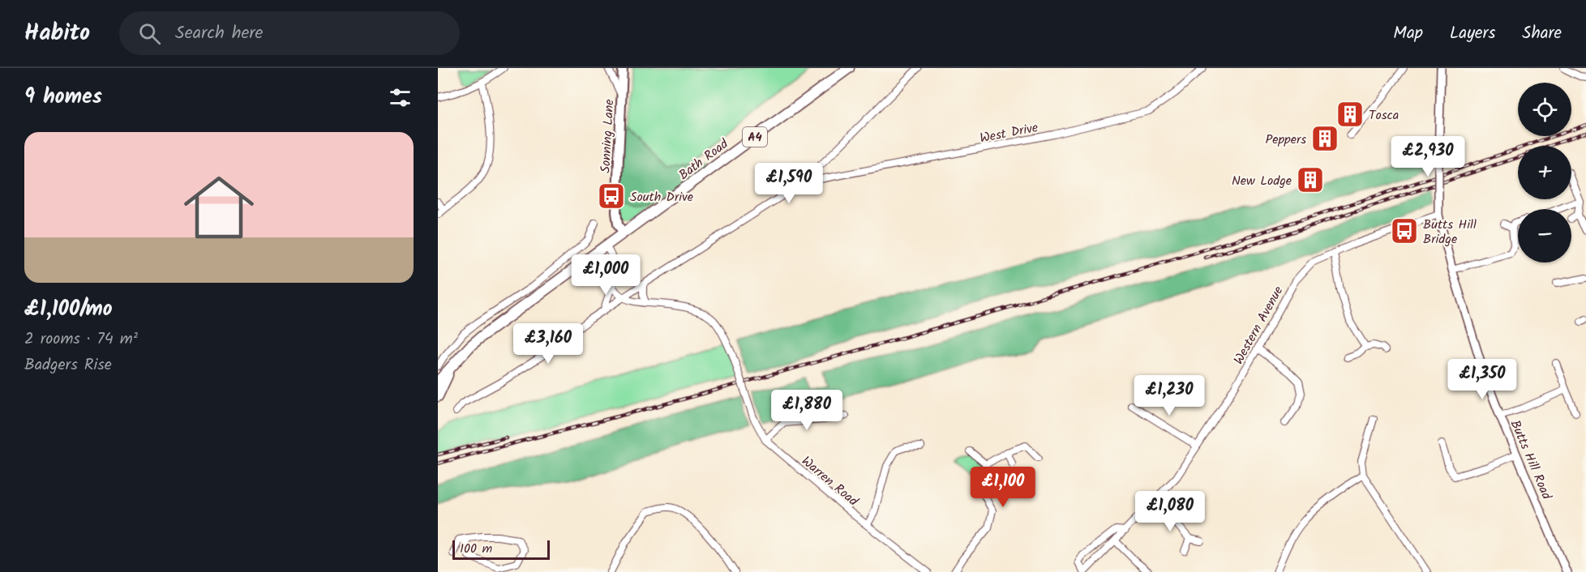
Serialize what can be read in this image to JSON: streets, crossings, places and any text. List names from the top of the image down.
{
  "streets": {
    "main road": ["Sonning Lane", "A4", "Bath Road"],
    "street": [
      "West Drive",
      "Western Avenue",
      "Butts Hill Road",
      "Warren Road"
    ]
  },
  "crossings": [
    ["Sonning Lane", "Bath Road"],
    ["A4", "Bath Road"],
    ["Western Avenue", "Butts Hill Road"]
  ],
  "places": {
    "building": ["Tosca", "Peppers", "New Lodge"],
    "bus stop": ["South Drive", "Butts Hill Bridge"]
  },
  "scale_bar": "100 m",
  "page": {
    "header": "Habito",
    "search": "Search here",
    "nav": ["Map", "Layers", "Share"],
    "heading": "9 homes",
    "map_buttons": ["+", "−"],
    "list": [
      {
        "name": "£1,100/mo",
        "note": "2 rooms · 74 m² · Badgers Rise"
      }
    ],
    "price": [
      "£2,930",
      "£1,590",
      "£1,000",
      "£3,160",
      "£1,350",
      "£1,230",
      "£1,880",
      "£1,100",
      "£1,080"
    ],
    "scale": "100 m"
  }
}
